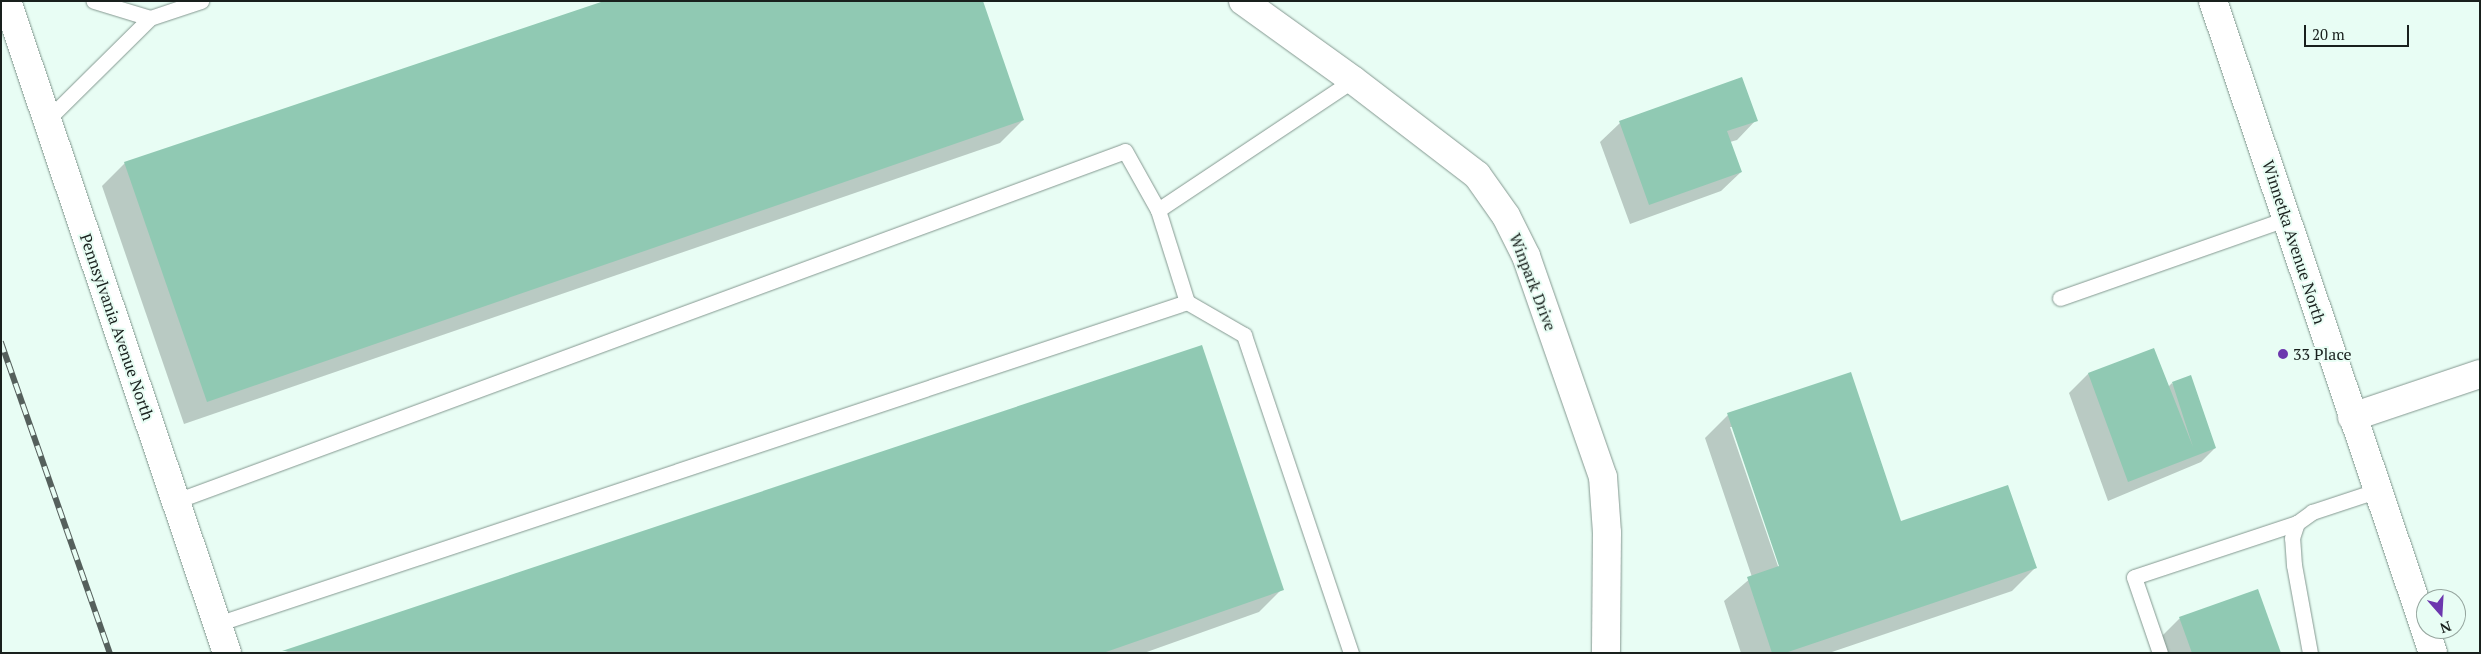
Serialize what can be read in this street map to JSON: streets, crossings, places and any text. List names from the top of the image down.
{
  "streets": {
    "street": ["Winnetka Avenue North", "Winpark Drive", "Pennsylvania Avenue North"]
  },
  "places": ["33 Place"],
  "scale_bar": "20 m",
  "north": "bottom"
}
